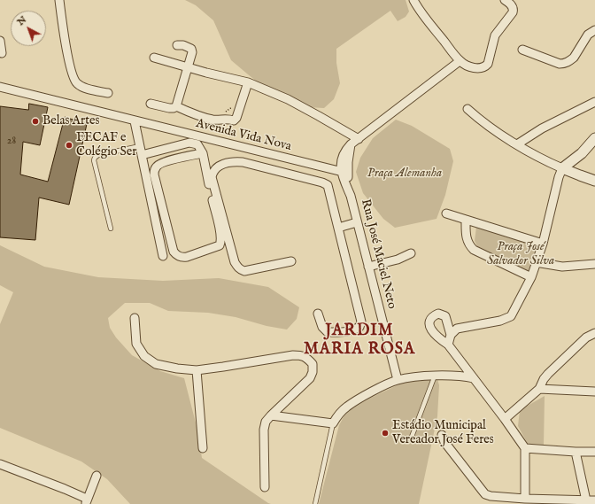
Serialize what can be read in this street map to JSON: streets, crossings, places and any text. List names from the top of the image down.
{
  "streets": {
    "street": ["Avenida Vida Nova", "Rua José Maciel Neto"]
  },
  "crossings": [
    ["Avenida Vida Nova", "Rua José Maciel Neto"]
  ],
  "districts": ["JARDIM MARIA ROSA"],
  "parks": ["Praça Alemanha", "Praça José Salvador Silva"],
  "places": ["Belas Artes", "FECAF e Colégio Ser", "Estádio Municipal Vereador José Feres"],
  "house_numbers": ["28"],
  "north": "top left"
}
